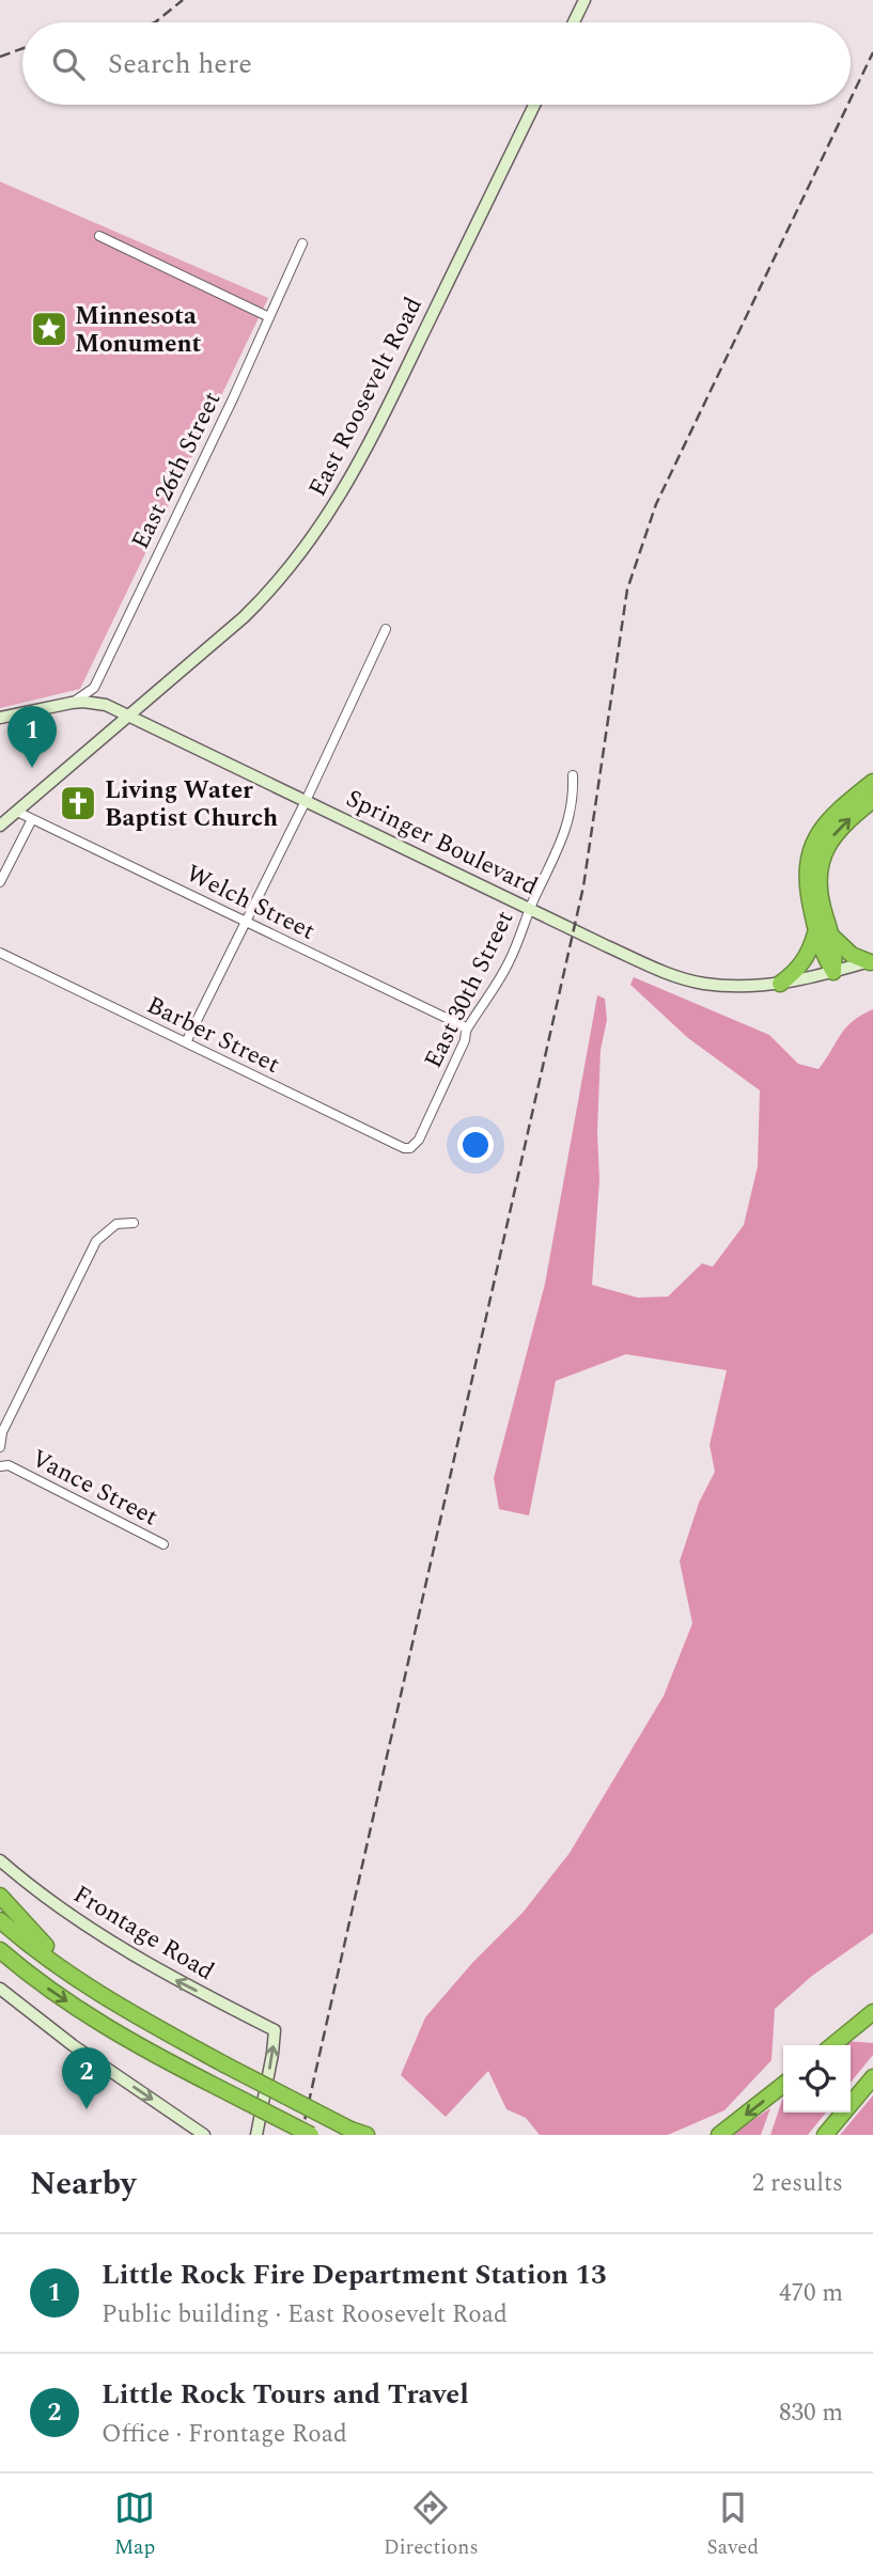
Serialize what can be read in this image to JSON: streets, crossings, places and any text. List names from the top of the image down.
{
  "streets": {
    "main road": ["East Roosevelt Road", "Springer Boulevard", "Frontage Road"],
    "street": [
      "East 26th Street",
      "Welch Street",
      "East 30th Street",
      "Barber Street",
      "Vance Street"
    ]
  },
  "crossings": [
    ["East Roosevelt Road", "Springer Boulevard"],
    ["East Roosevelt Road", "Welch Street"],
    ["East 26th Street", "Springer Boulevard"],
    ["Springer Boulevard", "East 30th Street"],
    ["Welch Street", "East 30th Street"],
    ["East 30th Street", "Barber Street"]
  ],
  "one_way": ["Frontage Road"],
  "places": {
    "place": ["Minnesota Monument"],
    "church": ["Living Water Baptist Church"]
  },
  "page": {
    "search": "Search here",
    "pins": ["1", "2"],
    "heading": ["Nearby", "2 results"],
    "list": [
      {
        "mark": "1",
        "name": "Little Rock Fire Department Station 13",
        "note": "Public building · East Roosevelt Road",
        "value": "470 m"
      },
      {
        "mark": "2",
        "name": "Little Rock Tours and Travel",
        "note": "Office · Frontage Road",
        "value": "830 m"
      }
    ],
    "nav": ["Map", "Directions", "Saved"]
  }
}
